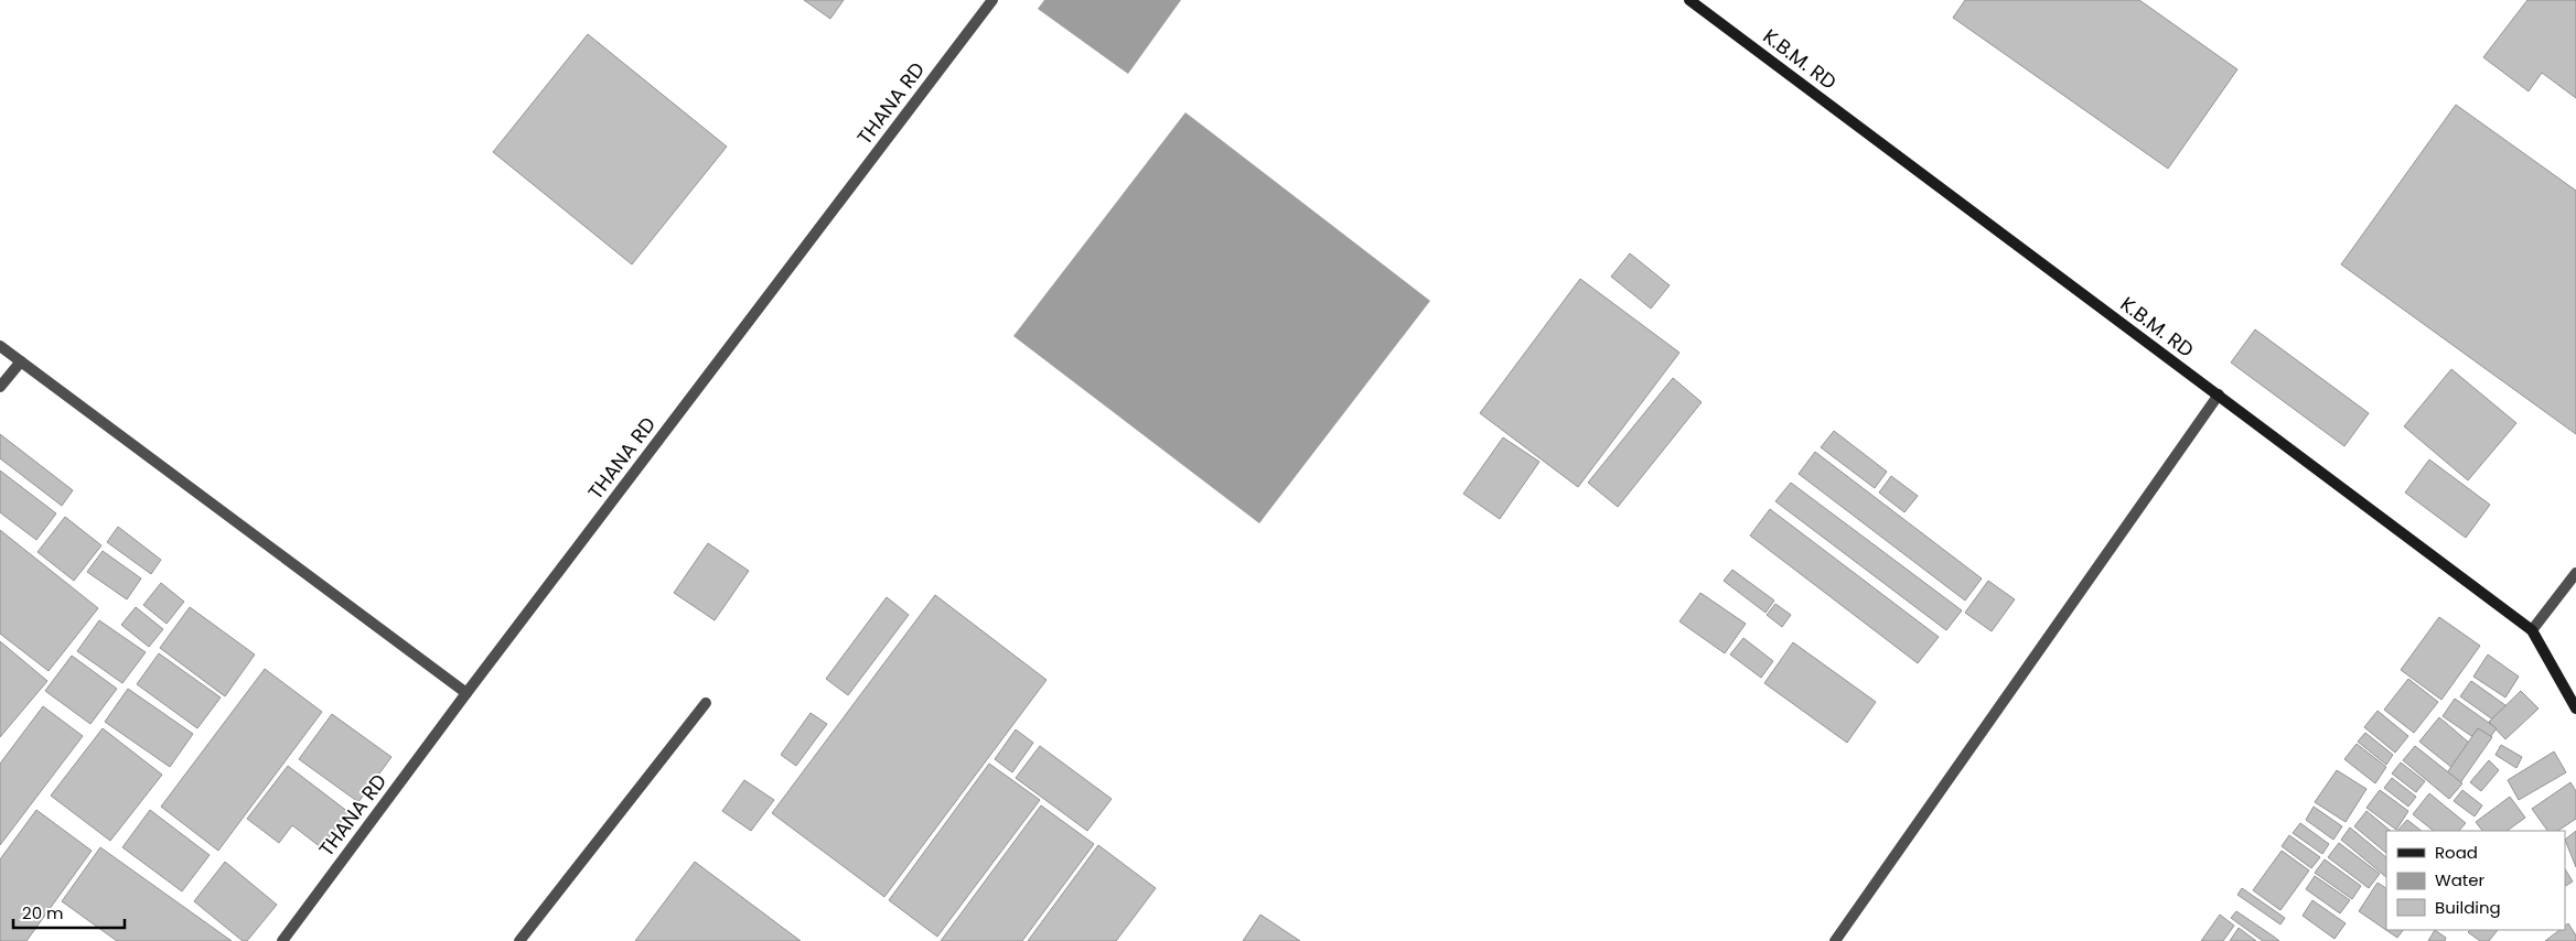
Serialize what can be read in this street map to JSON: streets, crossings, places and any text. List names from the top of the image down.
{
  "streets": {
    "street": ["K.B.M. RD", "THANA RD"]
  },
  "legend": ["Road", "Water", "Building"],
  "scale_bar": "20 m"
}
